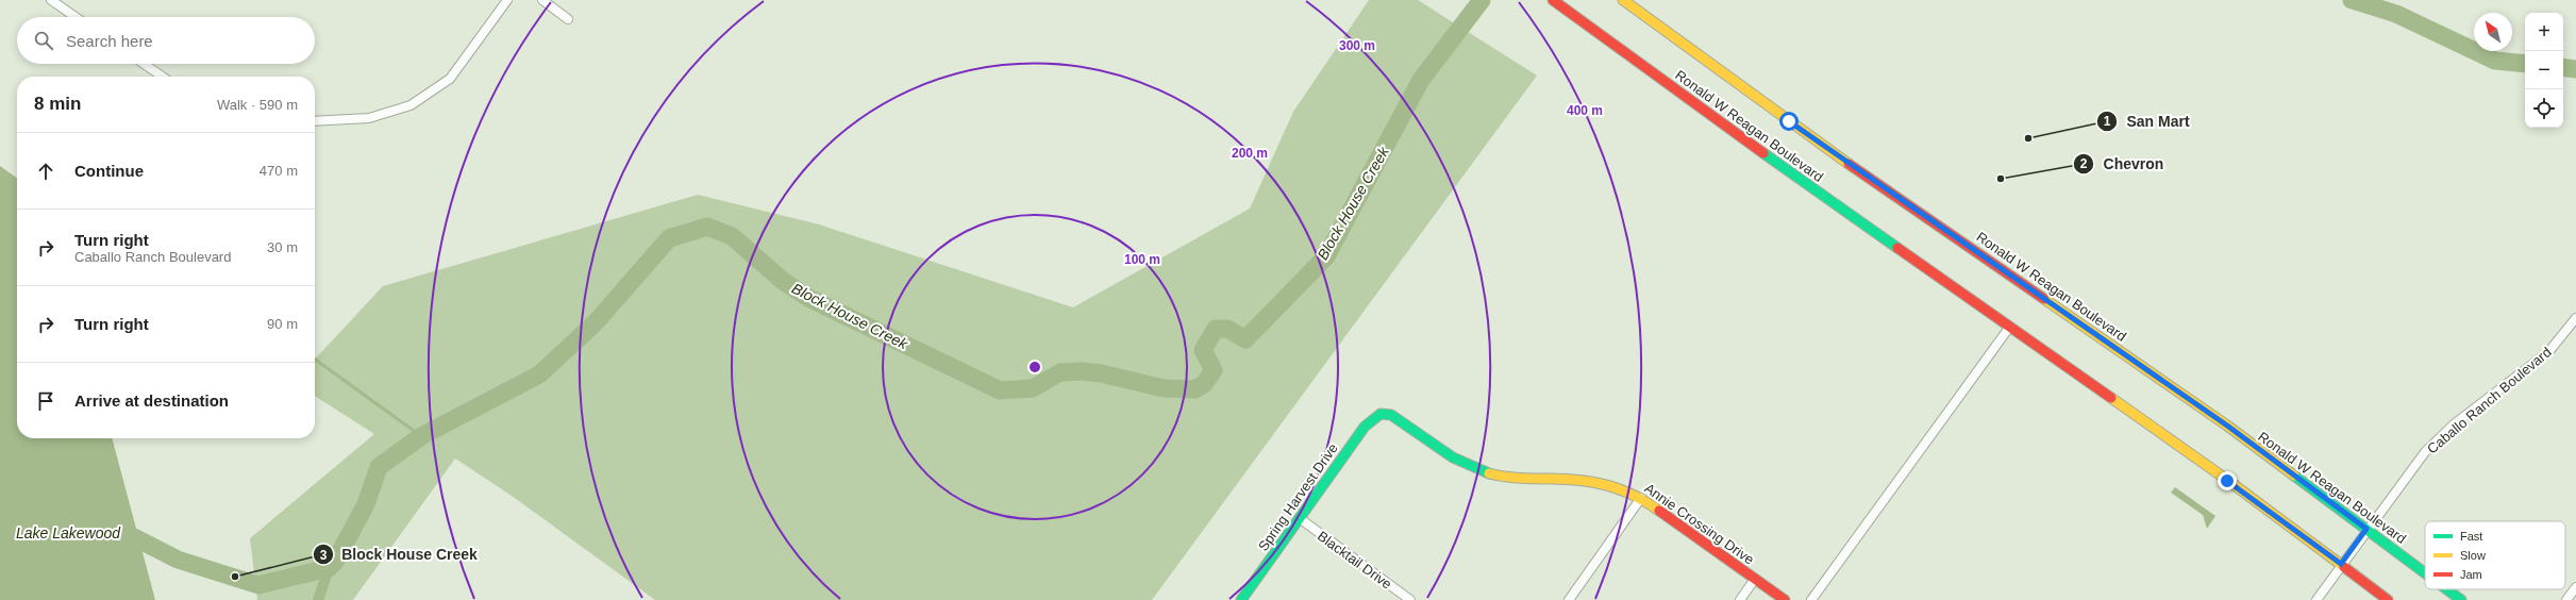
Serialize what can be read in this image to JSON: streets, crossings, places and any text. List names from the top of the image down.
{
  "streets": {
    "main road": ["Ronald W Reagan Boulevard", "Spring Harvest Drive", "Annie Crossing Drive"],
    "street": ["Caballo Ranch Boulevard", "Blacktail Drive"]
  },
  "crossings": [
    ["Ronald W Reagan Boulevard", "Caballo Ranch Boulevard"],
    ["Spring Harvest Drive", "Annie Crossing Drive"],
    ["Spring Harvest Drive", "Blacktail Drive"]
  ],
  "water": ["Block House Creek", "Lake Lakewood"],
  "places": ["San Mart", "Chevron", "Block House Creek"],
  "legend": ["Fast", "Slow", "Jam"],
  "north": "top left",
  "page": {
    "map_buttons": ["+", "−"],
    "search": "Search here",
    "heading": ["8 min", "Walk · 590 m"],
    "list": [
      ["Continue", "470 m"],
      ["Turn right", "Caballo Ranch Boulevard", "30 m"],
      ["Turn right", "90 m"],
      "Arrive at destination"
    ]
  },
  "rings": [
    "300 m",
    "400 m",
    "200 m",
    "100 m"
  ]
}
